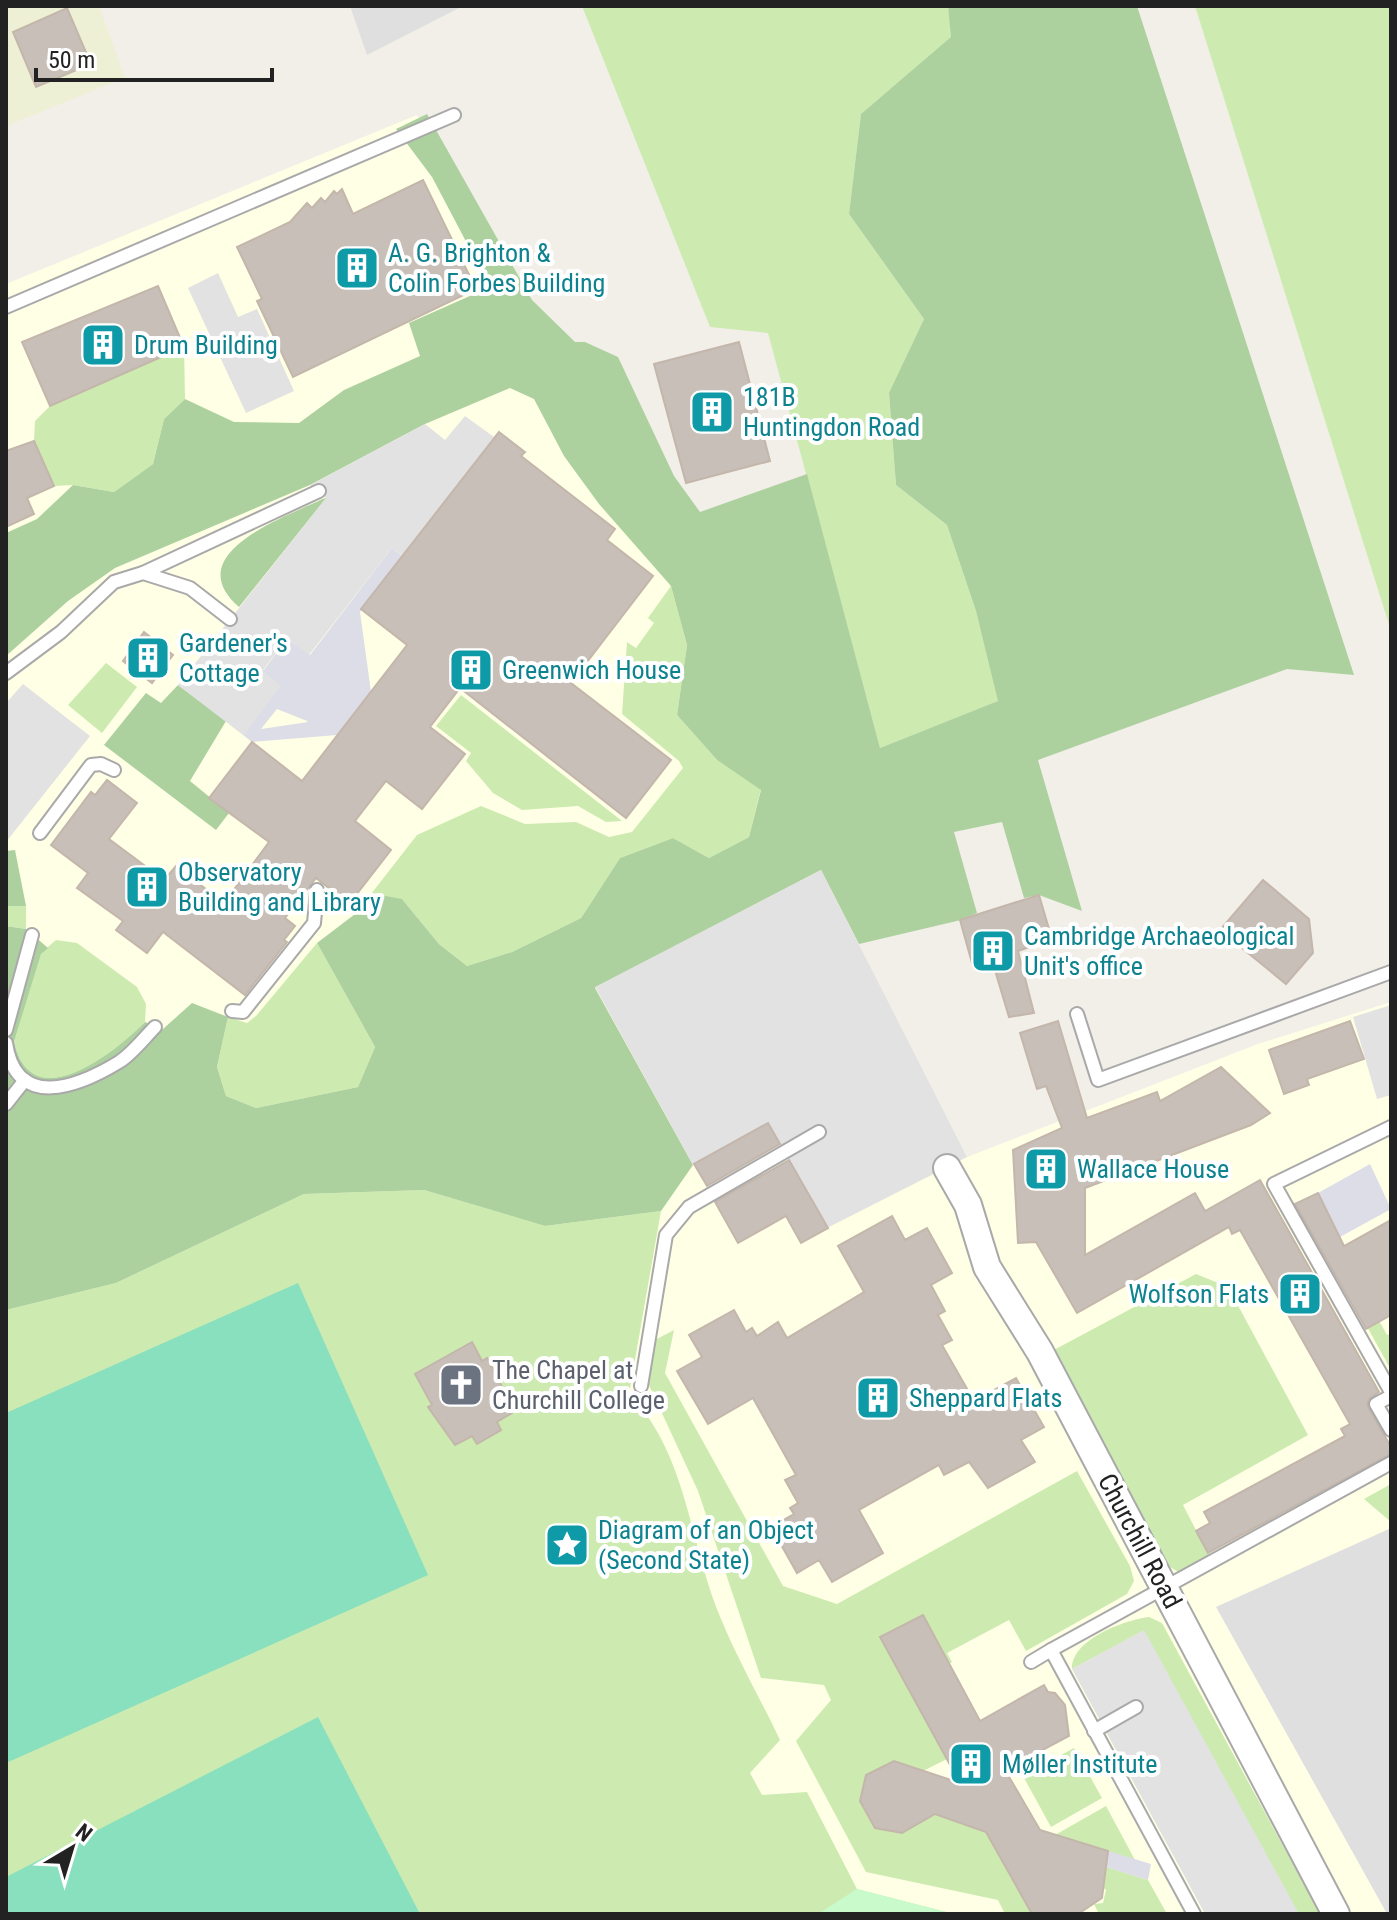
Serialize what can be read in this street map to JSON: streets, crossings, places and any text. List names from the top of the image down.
{
  "streets": {
    "street": ["Churchill Road"]
  },
  "places": {
    "building": [
      "A. G. Brighton & Colin Forbes Building",
      "Drum Building",
      "181B Huntingdon Road",
      "Gardener's Cottage",
      "Greenwich House",
      "Observatory Building and Library",
      "Cambridge Archaeological Unit's office",
      "Wallace House",
      "Wolfson Flats",
      "Sheppard Flats",
      "Møller Institute"
    ],
    "church": ["The Chapel at Churchill College"],
    "place": ["Diagram of an Object (Second State)"]
  },
  "scale_bar": "50 m",
  "north": "top right"
}
